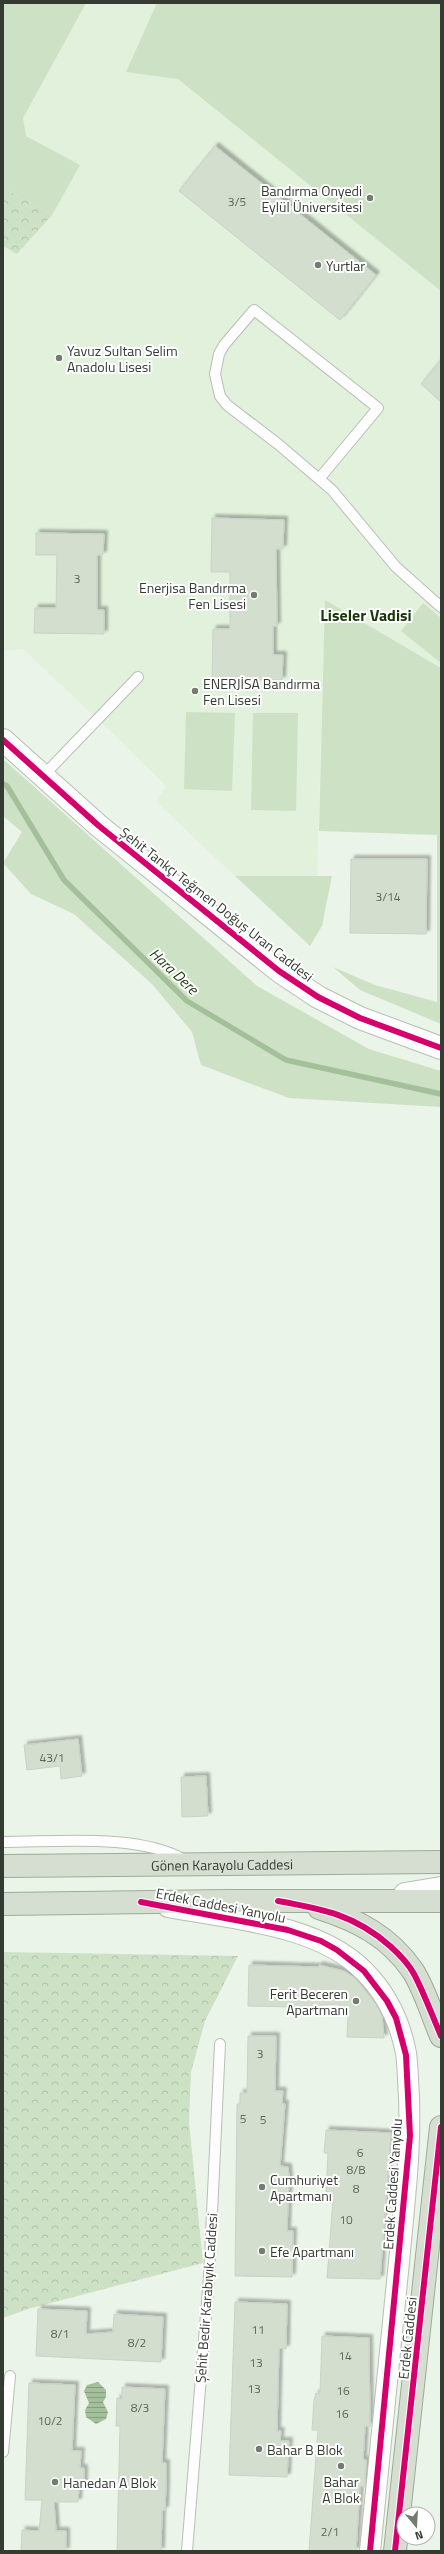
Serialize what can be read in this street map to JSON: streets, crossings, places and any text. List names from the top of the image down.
{
  "streets": {
    "highway": ["Gönen Karayolu Caddesi", "Erdek Caddesi"],
    "street": ["Şehit Tankçı Teğmen Doğuş Uran Caddesi", "Erdek Caddesi Yanyolu"],
    "lane": ["Şehit Bedir Karabıyık Caddesi"]
  },
  "districts": ["Liseler Vadisi"],
  "water": ["Hara Dere"],
  "places": [
    "Bandırma Onyedi Eylül Üniversitesi",
    "Yurtlar",
    "Yavuz Sultan Selim Anadolu Lisesi",
    "Enerjisa Bandırma Fen Lisesi",
    "ENERJİSA Bandırma Fen Lisesi",
    "Ferit Beceren Apartmanı",
    "Cumhuriyet Apartmanı",
    "Efe Apartmanı",
    "Bahar B Blok",
    "Bahar A Blok",
    "Hanedan A Blok"
  ],
  "house_numbers": [
    "3/5",
    "3",
    "3/14",
    "43/1",
    "3",
    "5",
    "5",
    "6",
    "8/B",
    "8",
    "10",
    "11",
    "8/1",
    "8/2",
    "14",
    "13",
    "13",
    "16",
    "8/3",
    "16",
    "10/2",
    "2/1"
  ],
  "north": "bottom"
}
